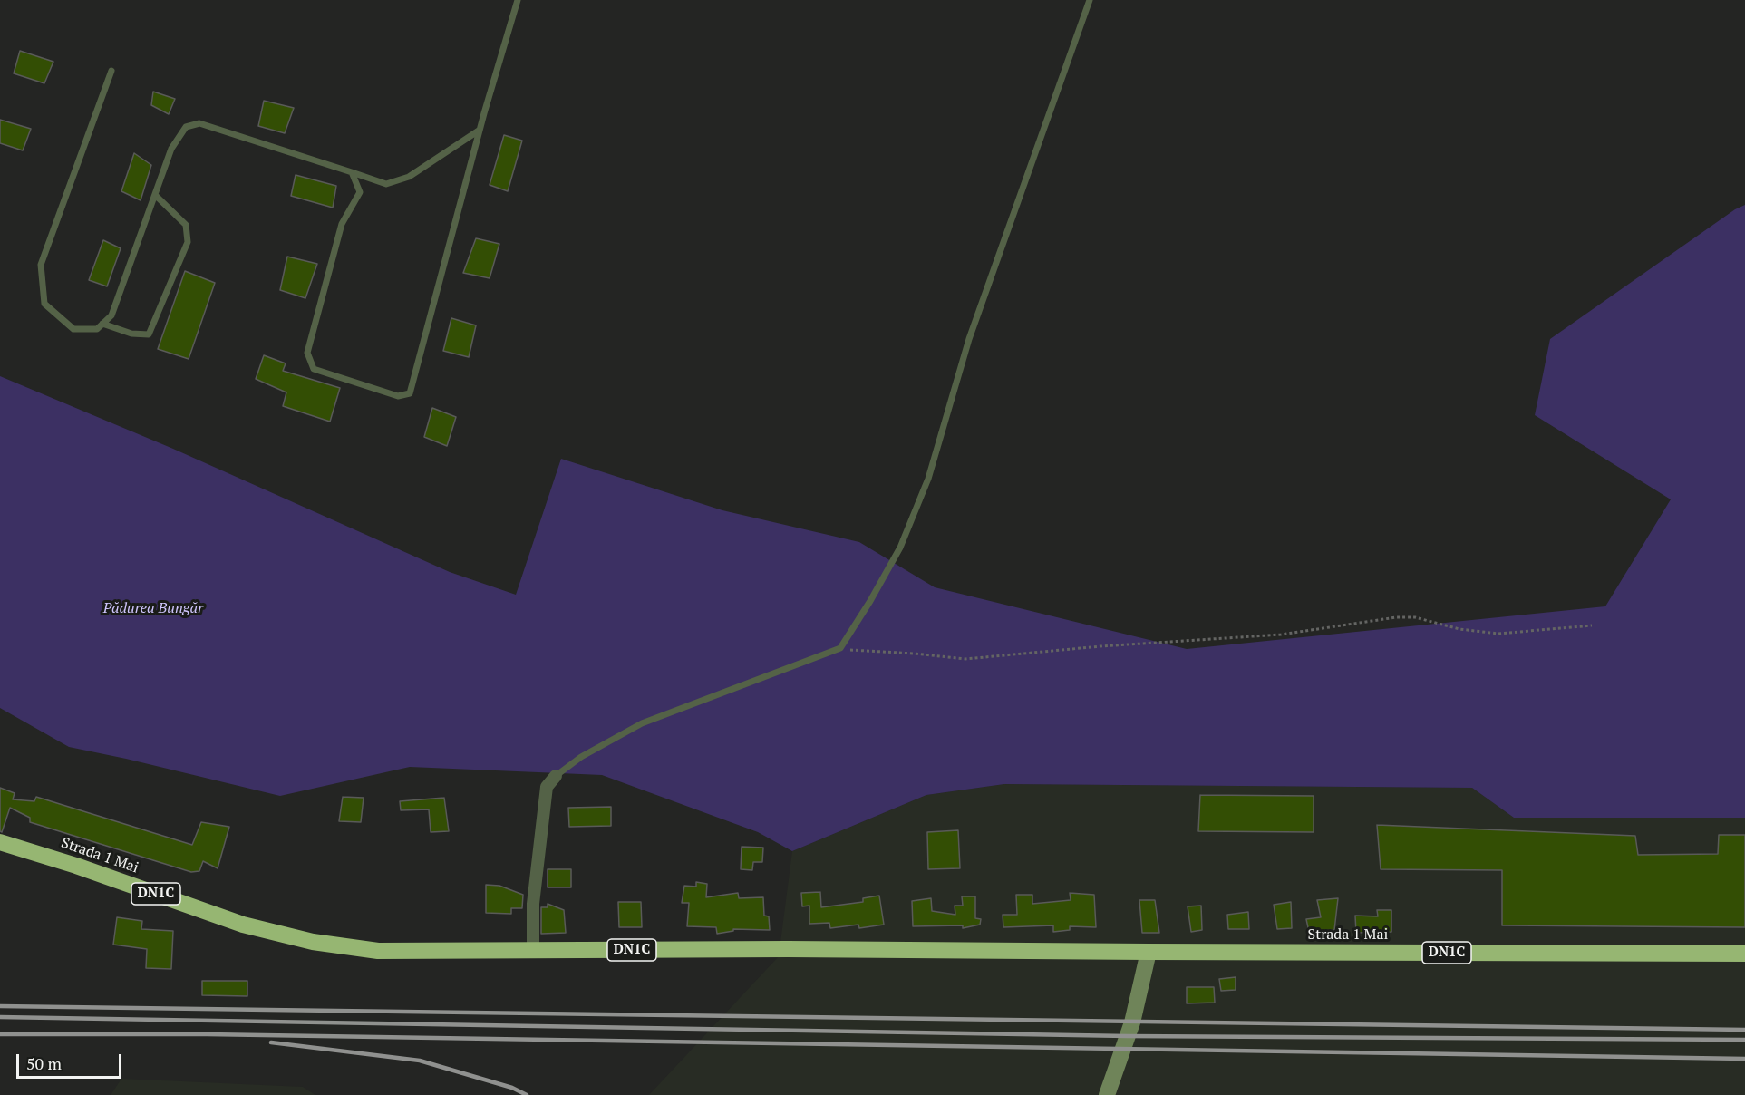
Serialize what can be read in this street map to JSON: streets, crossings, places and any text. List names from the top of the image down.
{
  "streets": {
    "highway": ["Strada 1 Mai", "DN1C"]
  },
  "parks": ["Pădurea Bungăr"],
  "scale_bar": "50 m"
}
